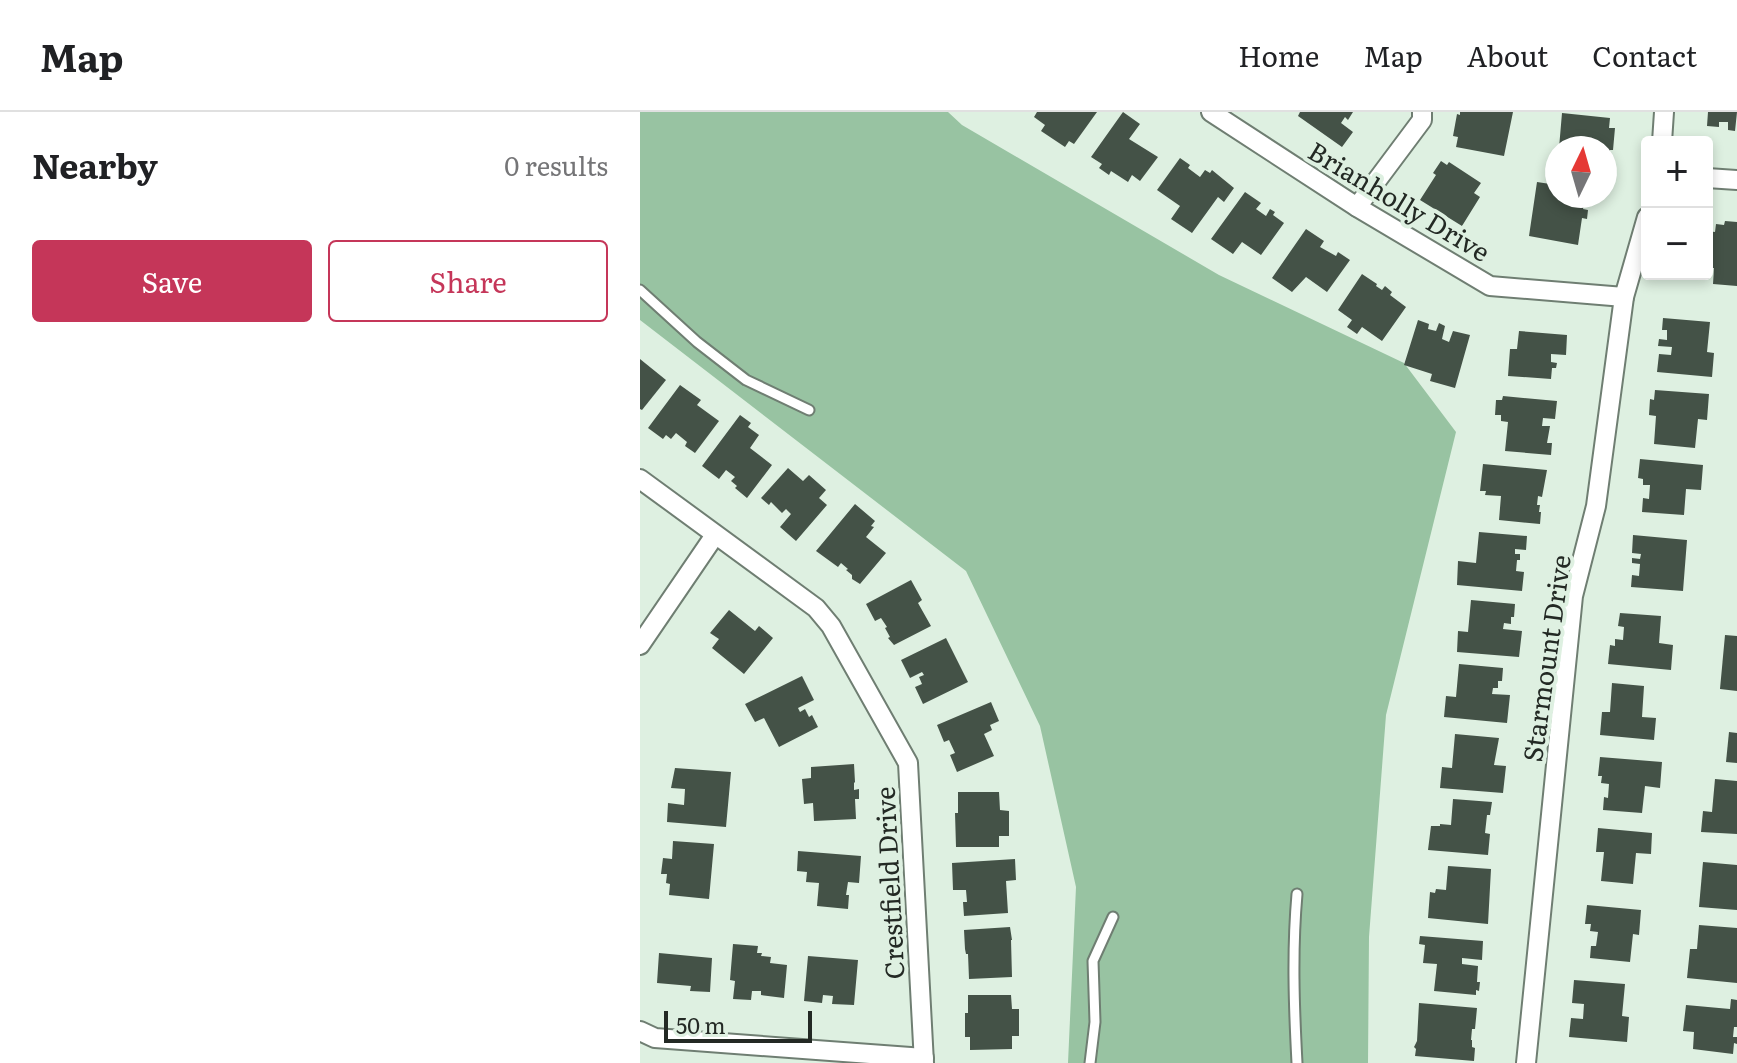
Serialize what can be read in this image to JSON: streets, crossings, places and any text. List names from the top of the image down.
{
  "streets": {
    "street": ["Brianholly Drive", "Starmount Drive", "Crestfield Drive"]
  },
  "crossings": [
    ["Brianholly Drive", "Starmount Drive"]
  ],
  "scale_bar": "50 m",
  "north": "top",
  "page": {
    "header": "Map",
    "nav": [
      "Home",
      "Map",
      "About",
      "Contact"
    ],
    "heading": ["Nearby", "0 results"],
    "map_buttons": ["+", "−"],
    "buttons": ["Save", "Share"],
    "scale": "50 m"
  }
}
